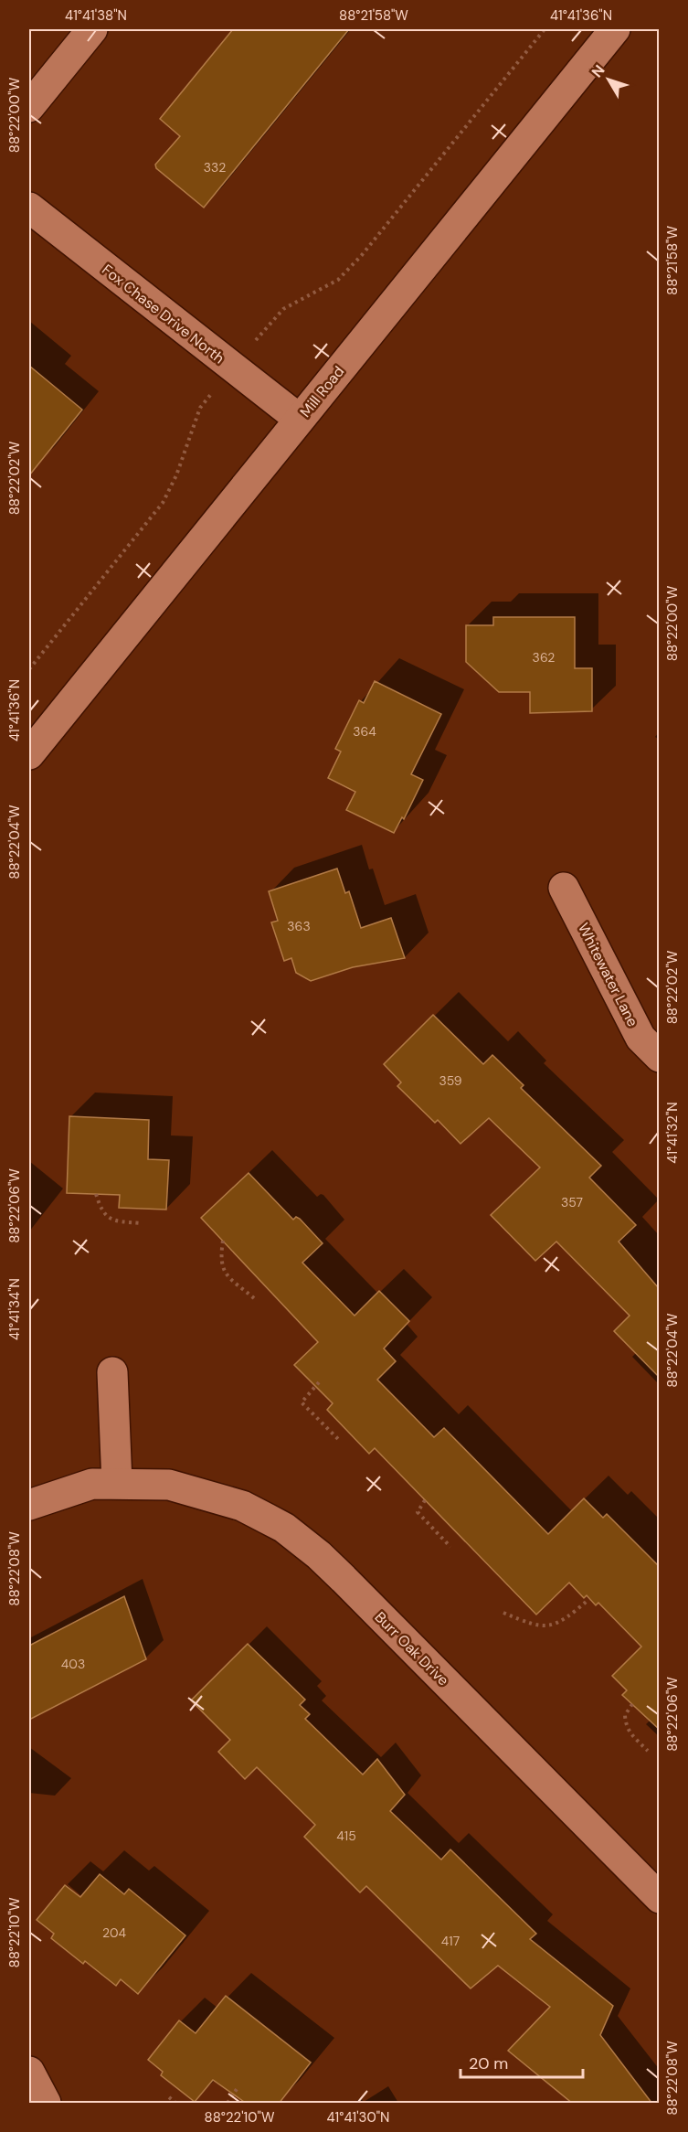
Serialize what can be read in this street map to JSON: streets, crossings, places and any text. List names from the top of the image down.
{
  "streets": {
    "street": [
      "Fox Chase Drive North",
      "Mill Road",
      "Whitewater Lane",
      "Burr Oak Drive"
    ]
  },
  "crossings": [
    ["Fox Chase Drive North", "Mill Road"]
  ],
  "house_numbers": [
    "332",
    "362",
    "364",
    "363",
    "359",
    "357",
    "403",
    "415",
    "204",
    "417"
  ],
  "scale_bar": "20 m",
  "north": "top left",
  "coordinates": [
    "41°41'38\"N",
    "88°21'58\"W",
    "41°41'36\"N",
    "88°22'00\"W",
    "88°22'02\"W",
    "88°22'04\"W",
    "41°41'32\"N",
    "88°22'06\"W",
    "41°41'34\"N",
    "88°22'08\"W",
    "88°22'10\"W",
    "41°41'30\"N"
  ]
}
